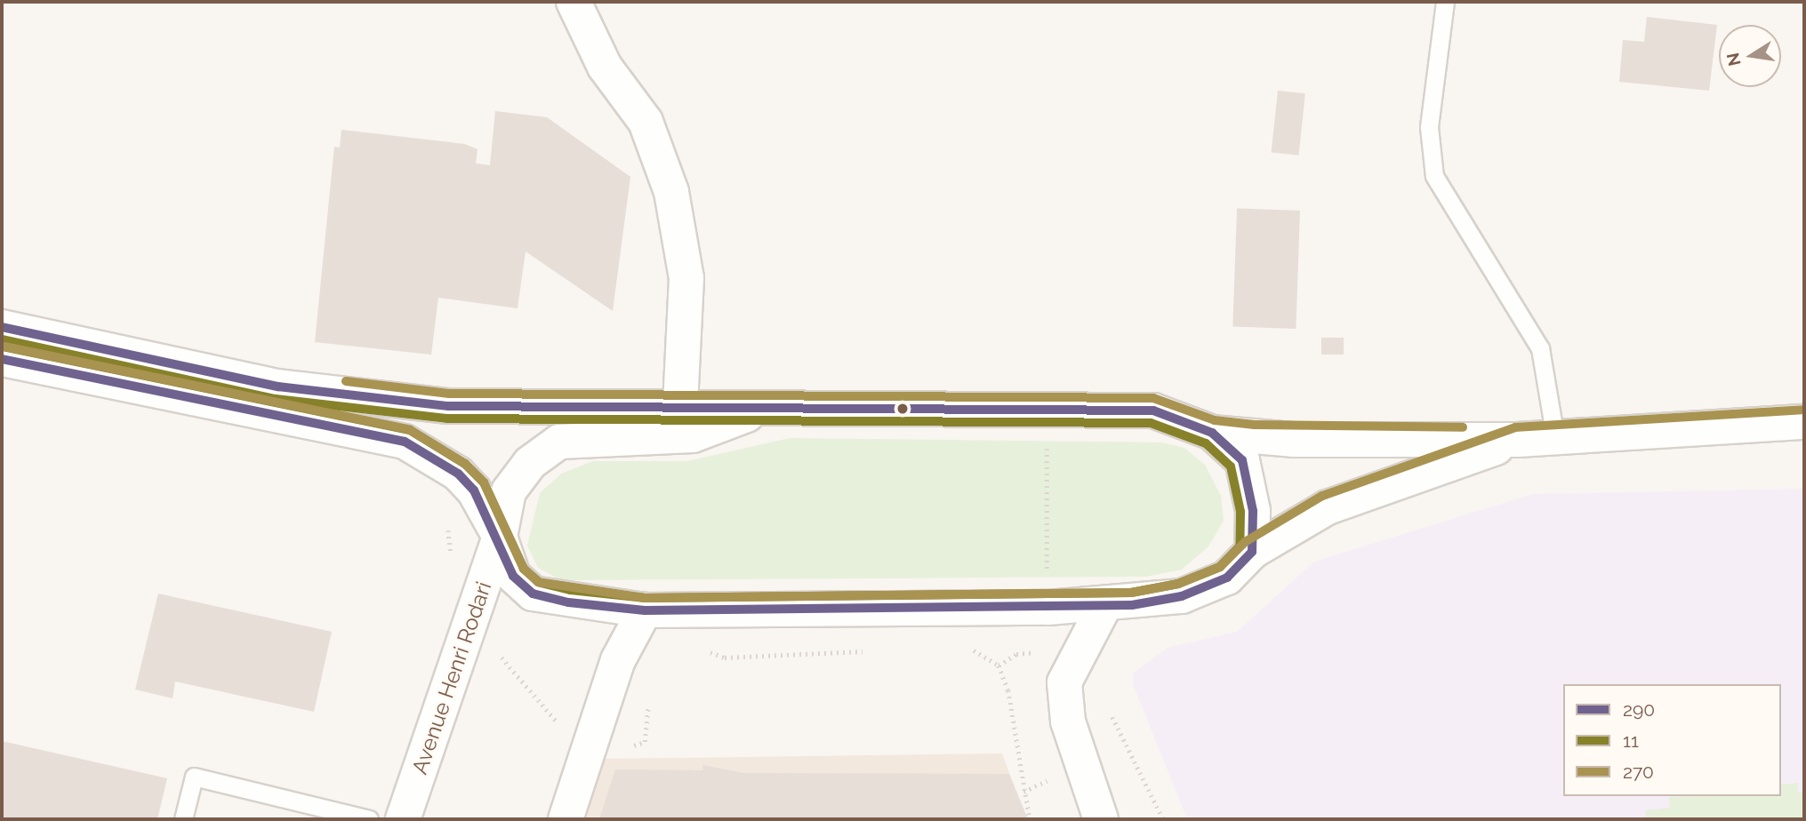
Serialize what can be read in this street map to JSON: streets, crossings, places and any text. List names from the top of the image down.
{
  "streets": {
    "main road": ["Avenue Henri Rodari"]
  },
  "lines": ["transit line 290", "transit line 11", "transit line 270"],
  "legend": ["290", "11", "270"],
  "north": "left"
}
